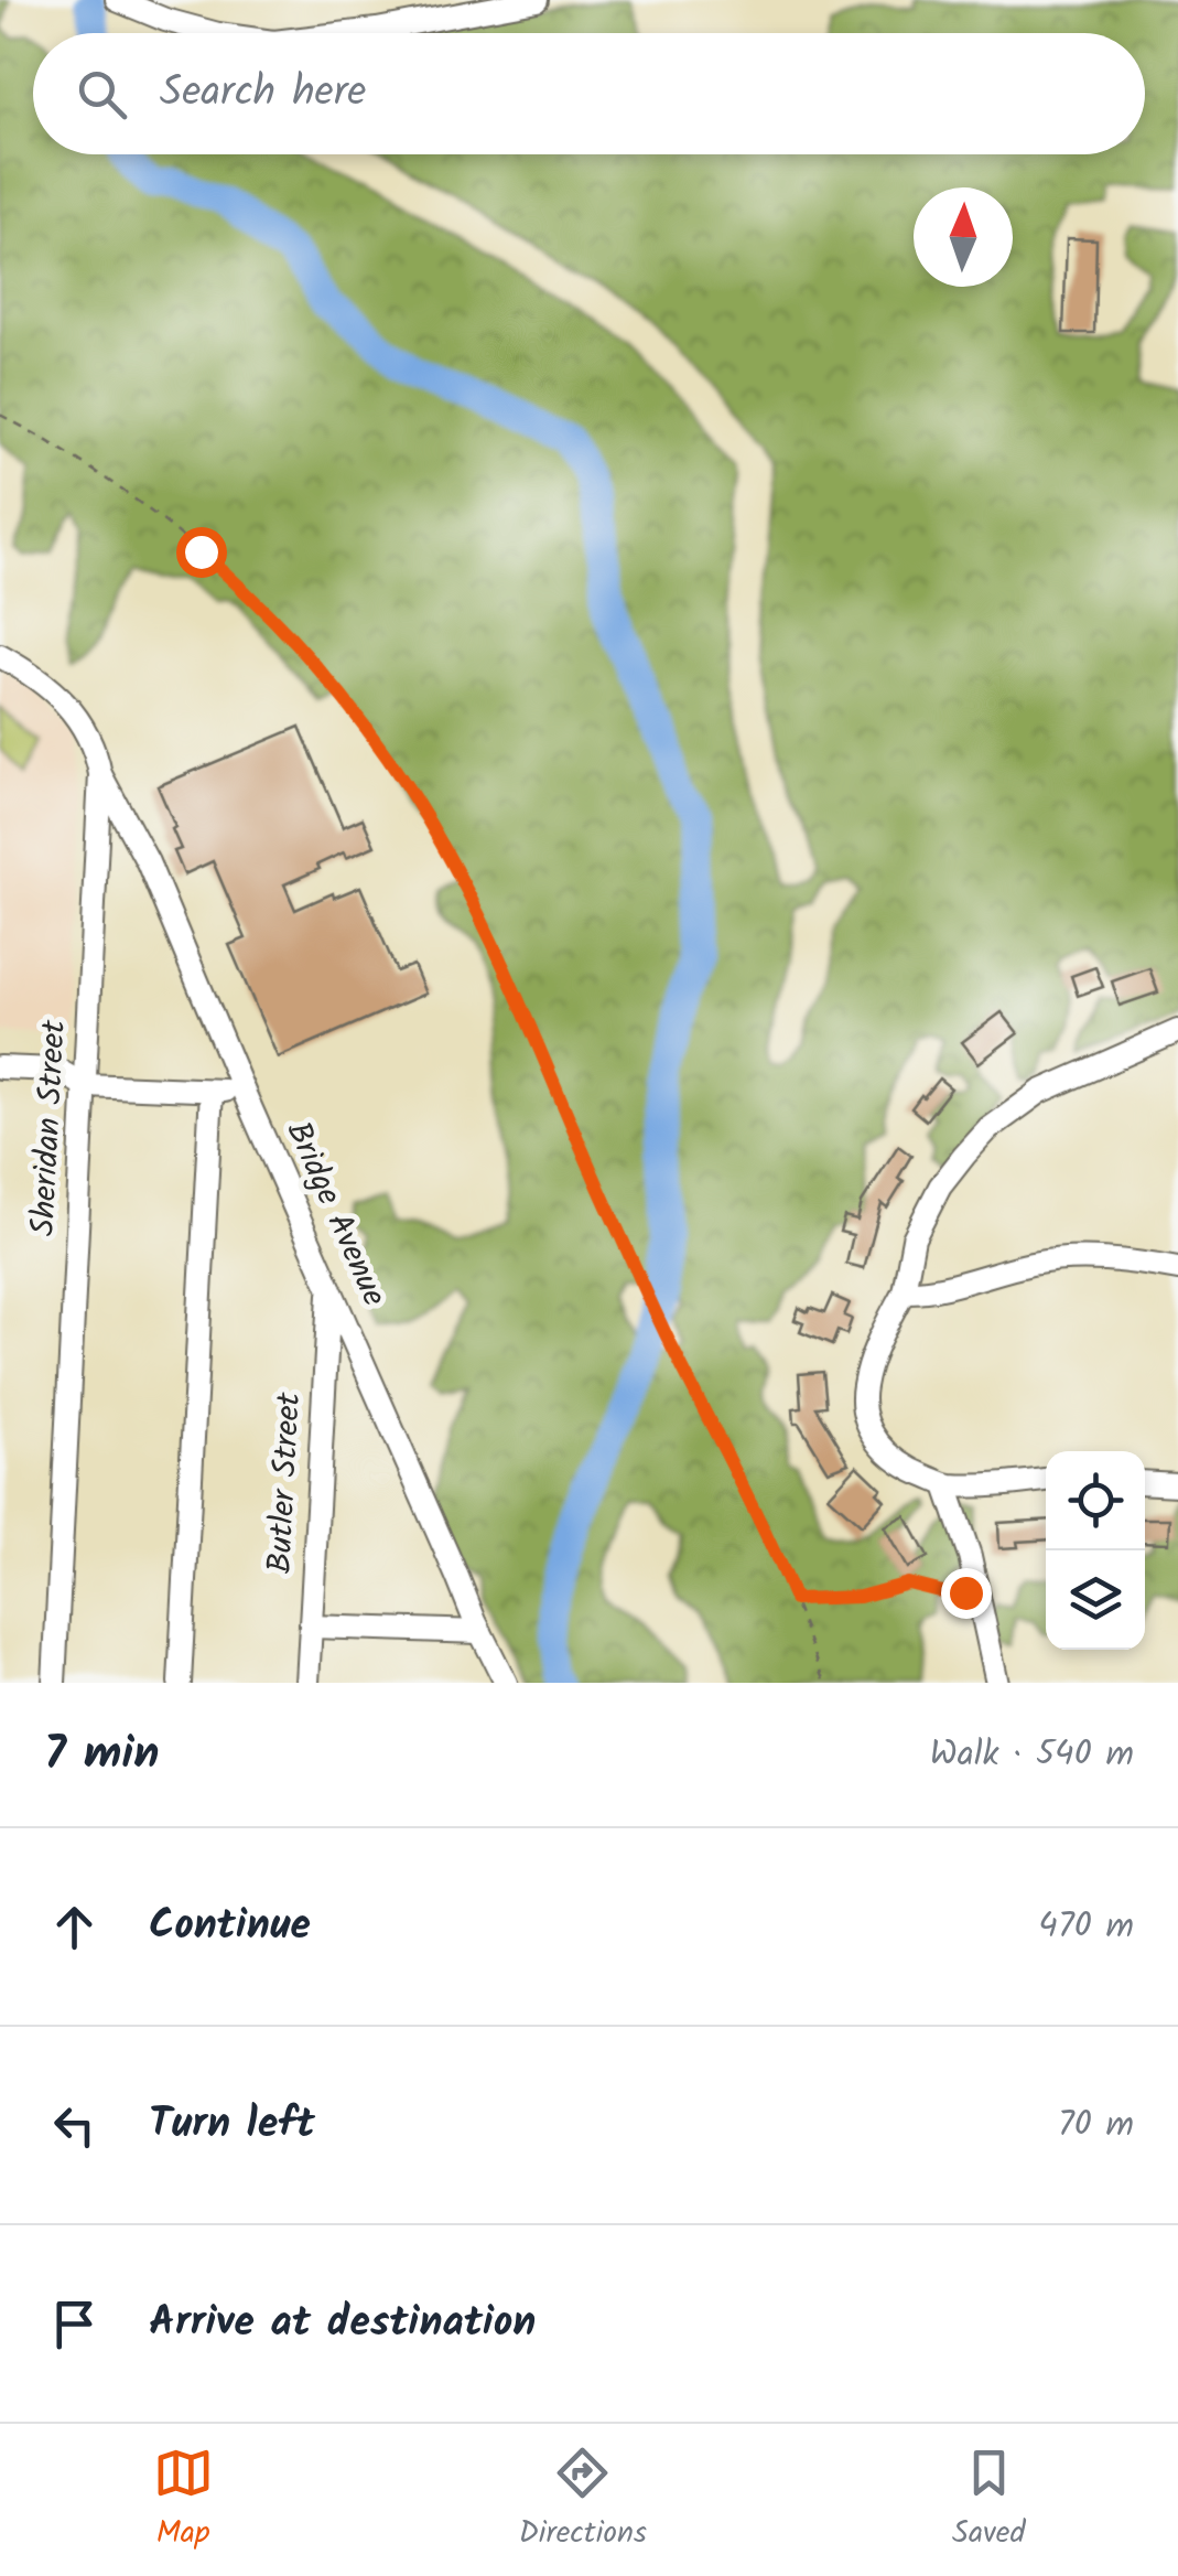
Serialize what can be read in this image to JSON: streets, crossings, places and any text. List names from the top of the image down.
{
  "streets": {
    "street": ["Sheridan Street", "Bridge Avenue", "Butler Street"]
  },
  "crossings": [
    ["Sheridan Street", "Bridge Avenue"],
    ["Bridge Avenue", "Butler Street"]
  ],
  "north": "top",
  "page": {
    "search": "Search here",
    "heading": ["7 min", "Walk · 540 m"],
    "list": [
      ["Continue", "470 m"],
      ["Turn left", "70 m"],
      "Arrive at destination"
    ],
    "nav": ["Map", "Directions", "Saved"]
  }
}
